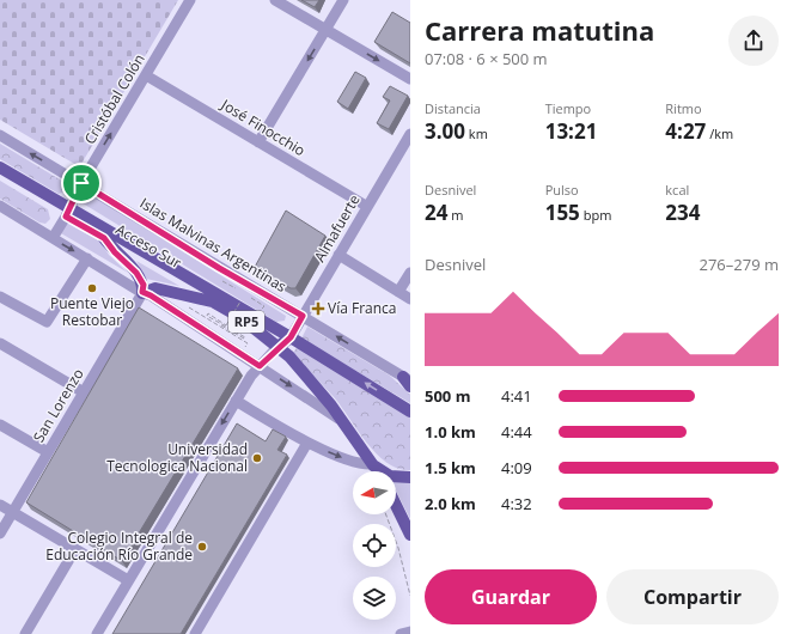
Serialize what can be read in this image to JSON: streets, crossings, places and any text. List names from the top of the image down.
{
  "streets": {
    "main road": ["Acceso Sur", "RP5"],
    "street": [
      "Cristóbal Colón",
      "José Finocchio",
      "Almafuerte",
      "Islas Malvinas Argentinas",
      "San Lorenzo"
    ]
  },
  "crossings": [
    ["Cristóbal Colón", "José Finocchio"],
    ["Cristóbal Colón", "Islas Malvinas Argentinas"],
    ["Cristóbal Colón", "Acceso Sur"],
    ["José Finocchio", "Almafuerte"],
    ["Almafuerte", "Islas Malvinas Argentinas"],
    ["Almafuerte", "Acceso Sur"],
    ["Almafuerte", "RP5"],
    ["Acceso Sur", "RP5"]
  ],
  "one_way": ["Cristóbal Colón"],
  "places": {
    "other": ["Puente Viejo Restobar", "Universidad Tecnologica Nacional", "Colegio Integral de Educación Río Grande"],
    "health": ["Vía Franca"]
  },
  "north": "left",
  "page": {
    "heading": ["Carrera matutina", "07:08 · 6 × 500 m"],
    "stats": [
      ["Distancia", "3.00 km"],
      ["Tiempo", "13:21"],
      ["Ritmo", "4:27 /km"],
      ["Desnivel", "24 m"],
      ["Pulso", "155 bpm"],
      ["kcal", "234"]
    ],
    "chart": ["Desnivel", "276–279 m"],
    "list": [
      {
        "name": "500 m",
        "note": "4:41"
      },
      {
        "name": "1.0 km",
        "note": "4:44"
      },
      {
        "name": "1.5 km",
        "note": "4:09"
      },
      {
        "name": "2.0 km",
        "note": "4:32"
      }
    ],
    "buttons": ["Guardar", "Compartir"]
  }
}
